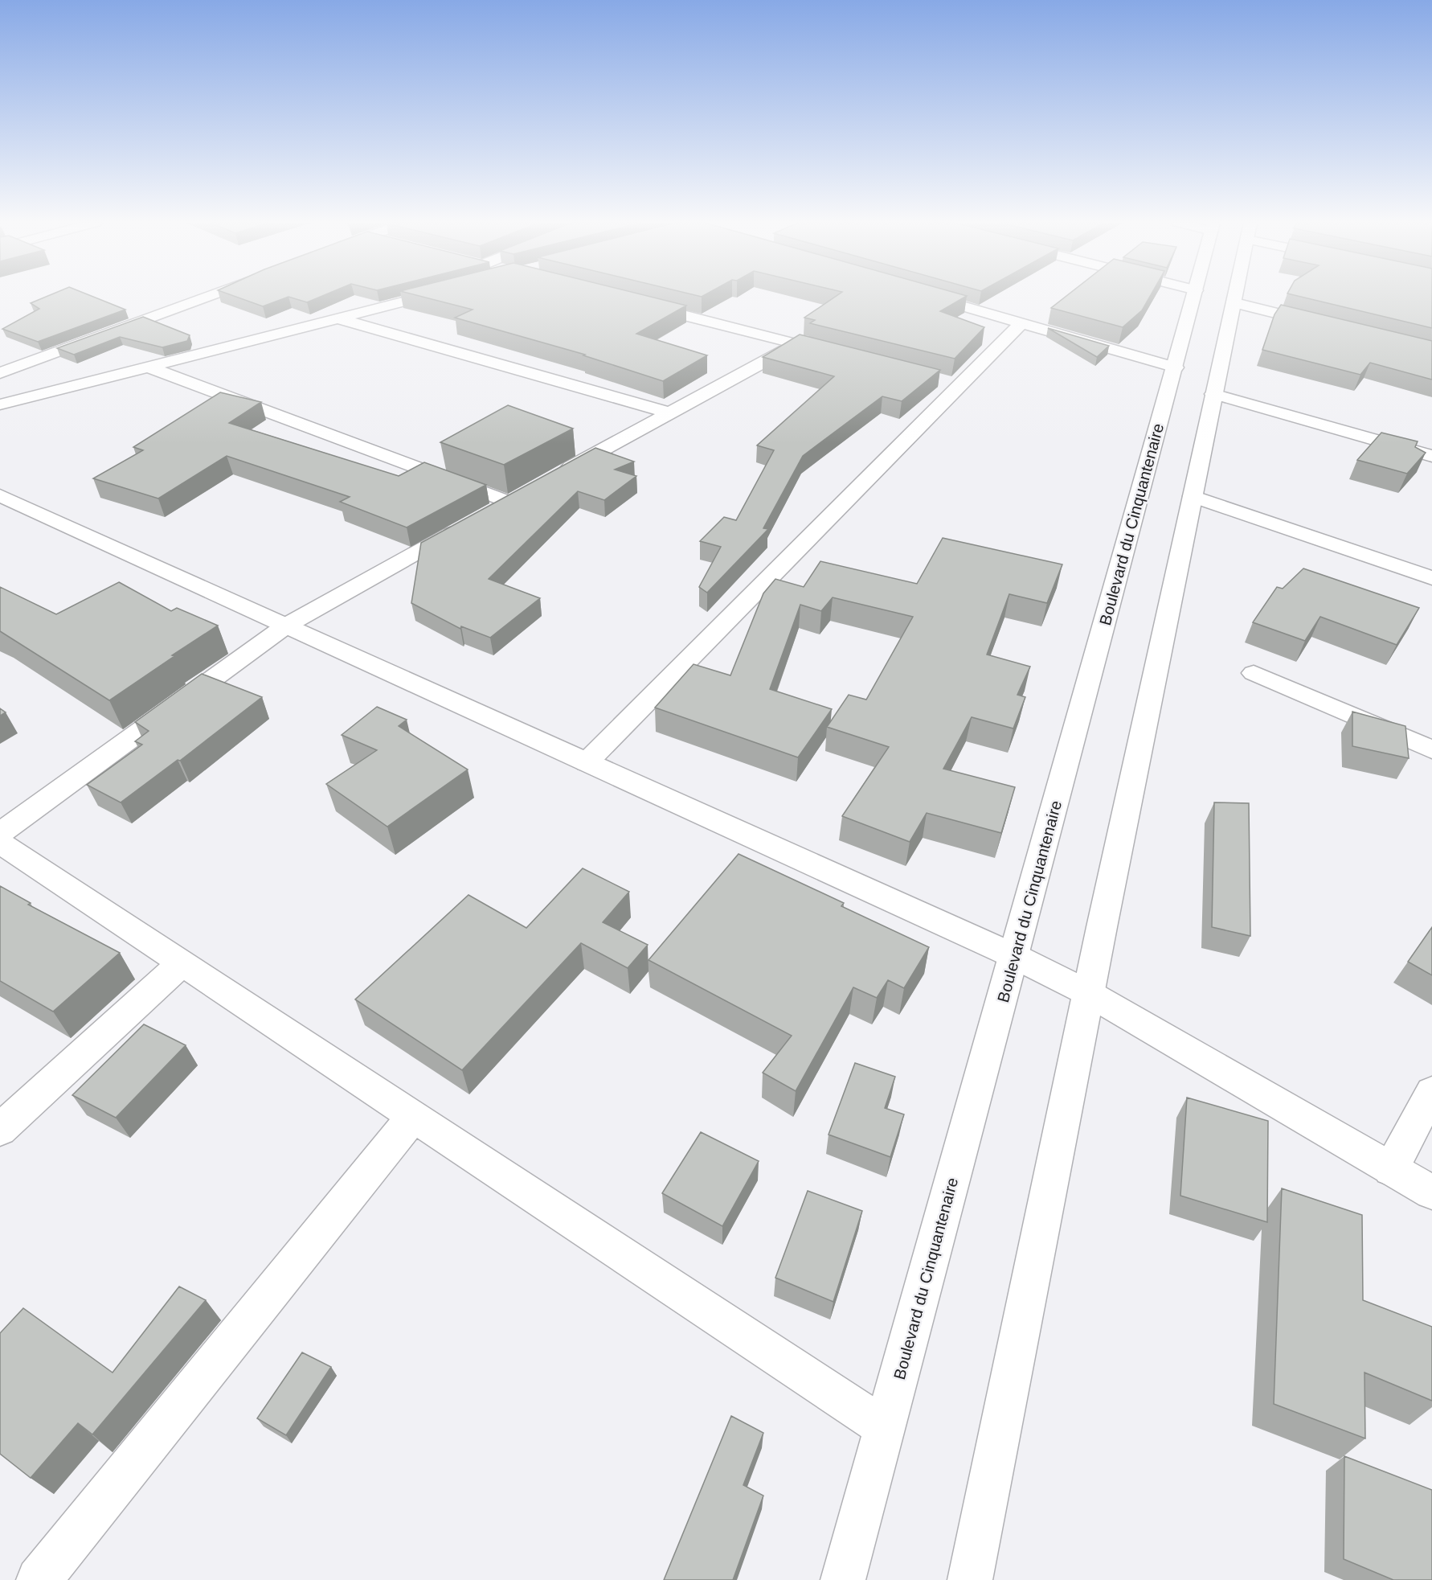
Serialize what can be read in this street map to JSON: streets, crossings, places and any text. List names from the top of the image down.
{
  "streets": {
    "street": ["Boulevard du Cinquantenaire"]
  }
}
